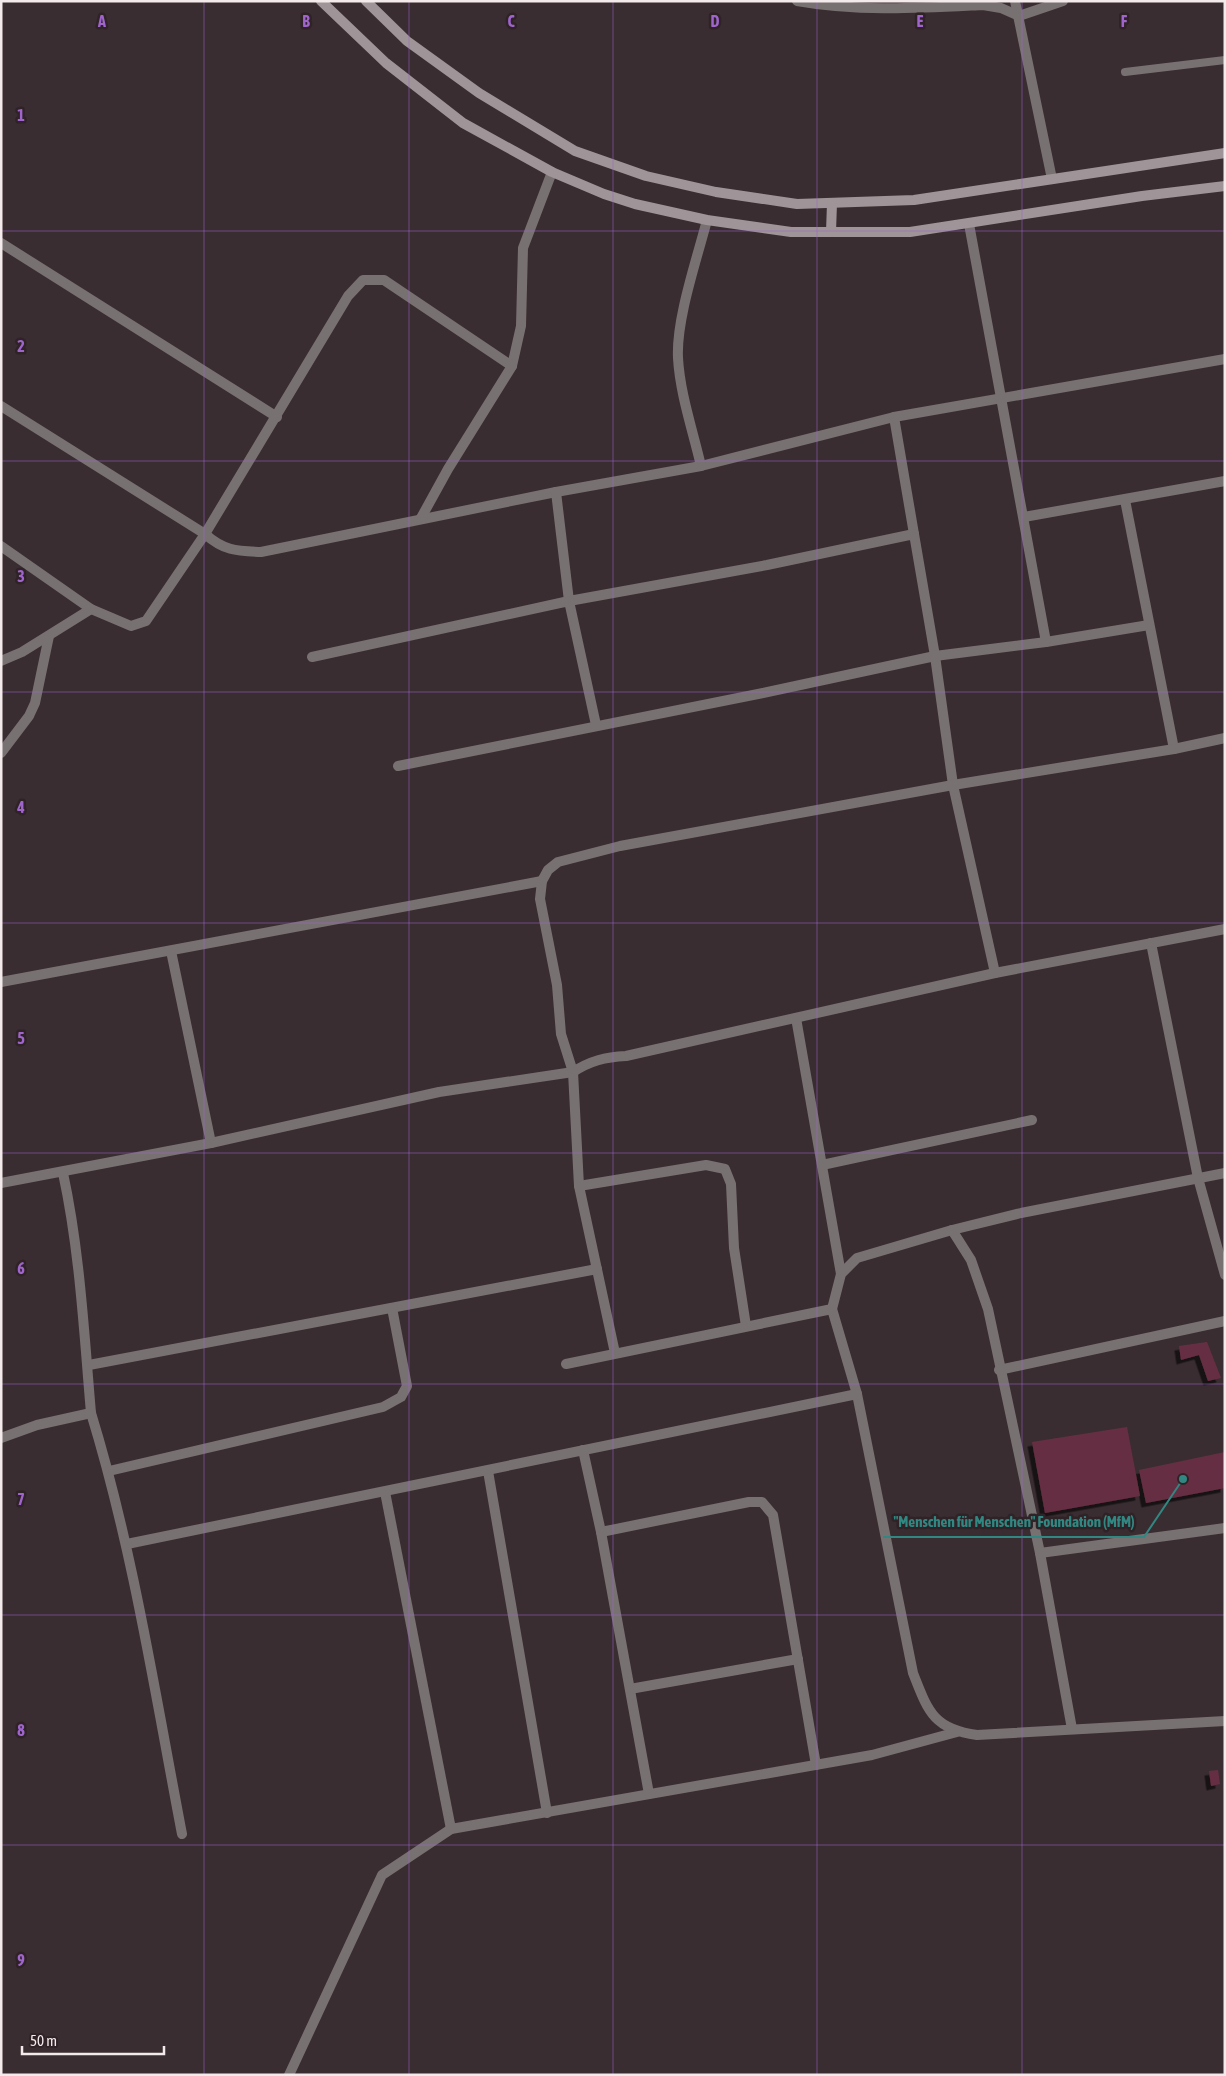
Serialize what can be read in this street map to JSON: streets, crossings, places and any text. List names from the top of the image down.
{
  "places": ["\"Menschen für Menschen\" Foundation (MfM)"],
  "scale_bar": "50 m",
  "grid": {
    "columns": [
      "A",
      "B",
      "C",
      "D",
      "E",
      "F"
    ],
    "rows": [
      "1",
      "2",
      "3",
      "4",
      "5",
      "6",
      "7",
      "8",
      "9"
    ]
  }
}
